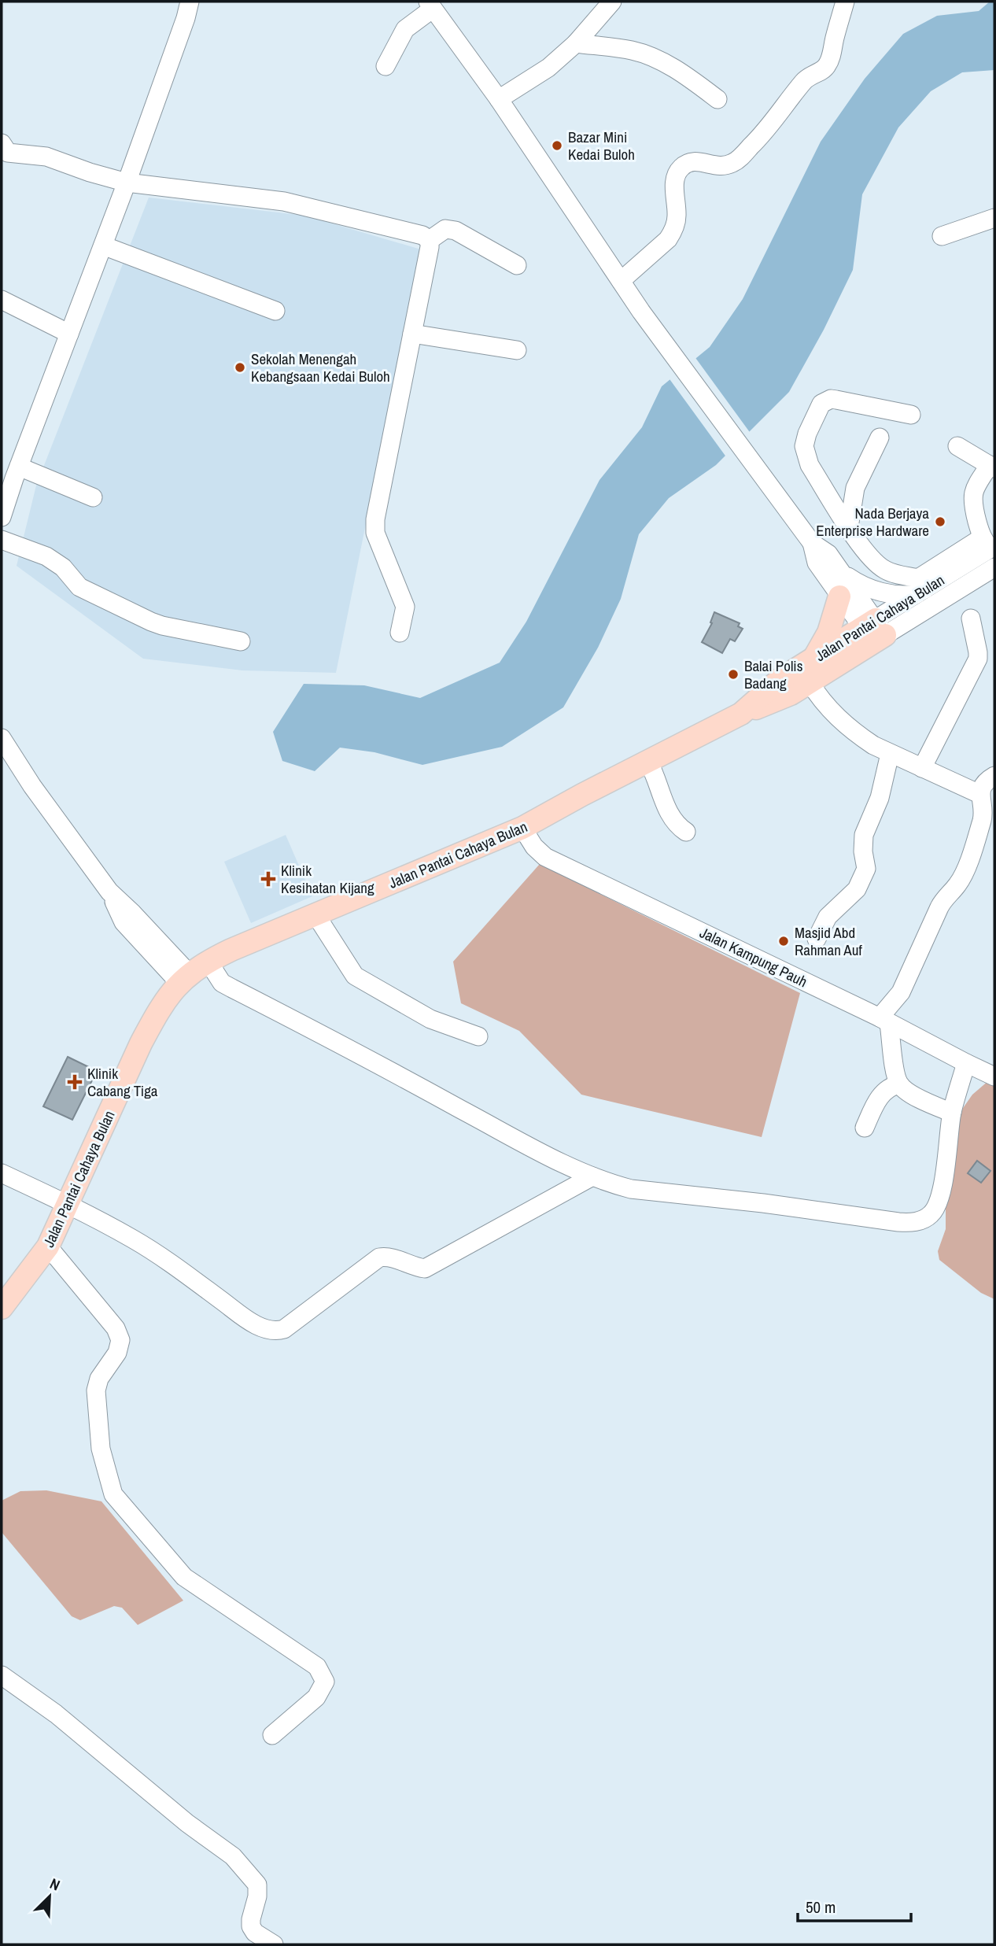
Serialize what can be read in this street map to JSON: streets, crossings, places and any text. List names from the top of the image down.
{
  "streets": {
    "main road": ["Jalan Pantai Cahaya Bulan"],
    "street": ["Jalan Kampung Pauh"]
  },
  "crossings": [
    ["Jalan Pantai Cahaya Bulan", "Jalan Kampung Pauh"]
  ],
  "places": {
    "other": [
      "Bazar Mini Kedai Buloh",
      "Sekolah Menengah Kebangsaan Kedai Buloh",
      "Nada Berjaya Enterprise Hardware",
      "Balai Polis Badang",
      "Masjid Abd Rahman Auf"
    ],
    "health": ["Klinik Kesihatan Kijang", "Klinik Cabang Tiga"]
  },
  "scale_bar": "50 m",
  "north": "top right"
}
